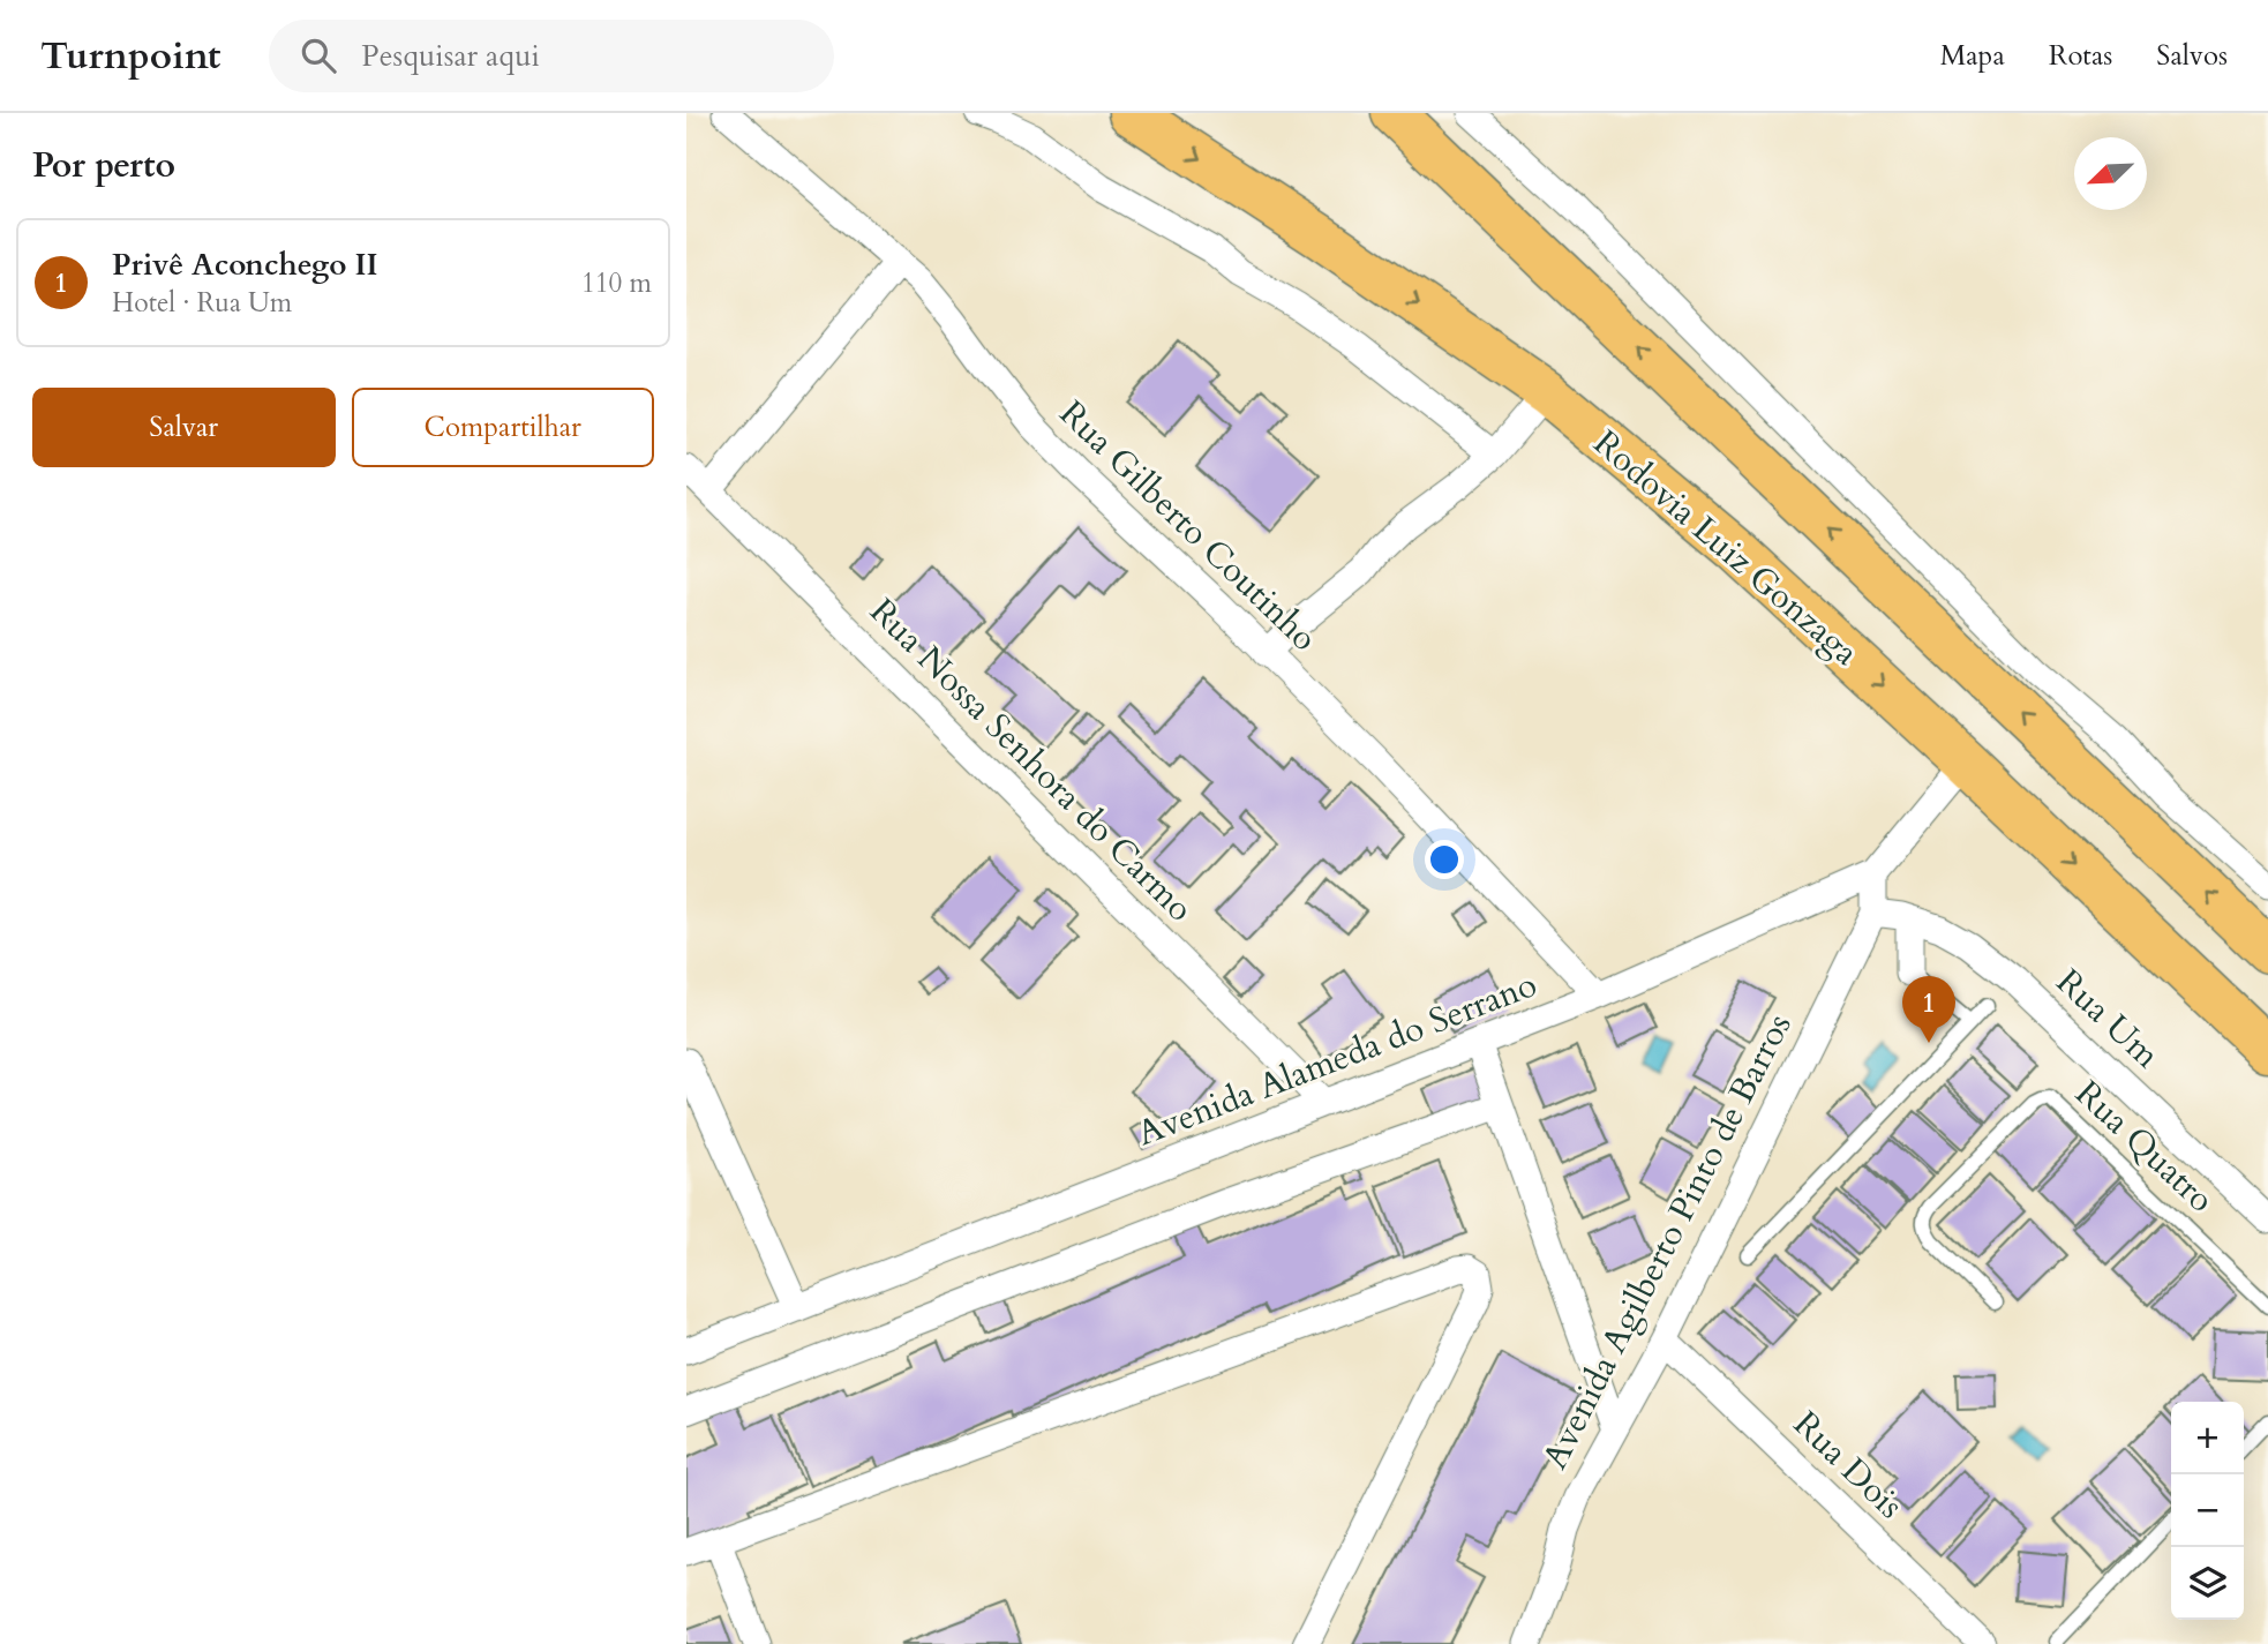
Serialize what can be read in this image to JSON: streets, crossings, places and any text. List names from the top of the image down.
{
  "streets": {
    "highway": ["Rodovia Luiz Gonzaga"],
    "street": [
      "Rua Gilberto Coutinho",
      "Rua Nossa Senhora do Carmo",
      "Rua Um",
      "Avenida Alameda do Serrano",
      "Avenida Agilberto Pinto de Barros",
      "Rua Dois"
    ],
    "lane": ["Rua Quatro"]
  },
  "crossings": [
    ["Rua Gilberto Coutinho", "Avenida Alameda do Serrano"],
    ["Rodovia Luiz Gonzaga", "Avenida Alameda do Serrano"],
    ["Rua Nossa Senhora do Carmo", "Avenida Alameda do Serrano"],
    ["Rua Um", "Avenida Agilberto Pinto de Barros"],
    ["Avenida Alameda do Serrano", "Avenida Agilberto Pinto de Barros"],
    ["Avenida Agilberto Pinto de Barros", "Rua Dois"]
  ],
  "north": "bottom left",
  "page": {
    "header": "Turnpoint",
    "search": "Pesquisar aqui",
    "nav": ["Mapa", "Rotas", "Salvos"],
    "heading": "Por perto",
    "list": [
      {
        "mark": "1",
        "name": "Privê Aconchego II",
        "note": "Hotel · Rua Um",
        "value": "110 m"
      }
    ],
    "buttons": ["Salvar", "Compartilhar"],
    "pins": "1",
    "map_buttons": ["+", "−"]
  }
}
